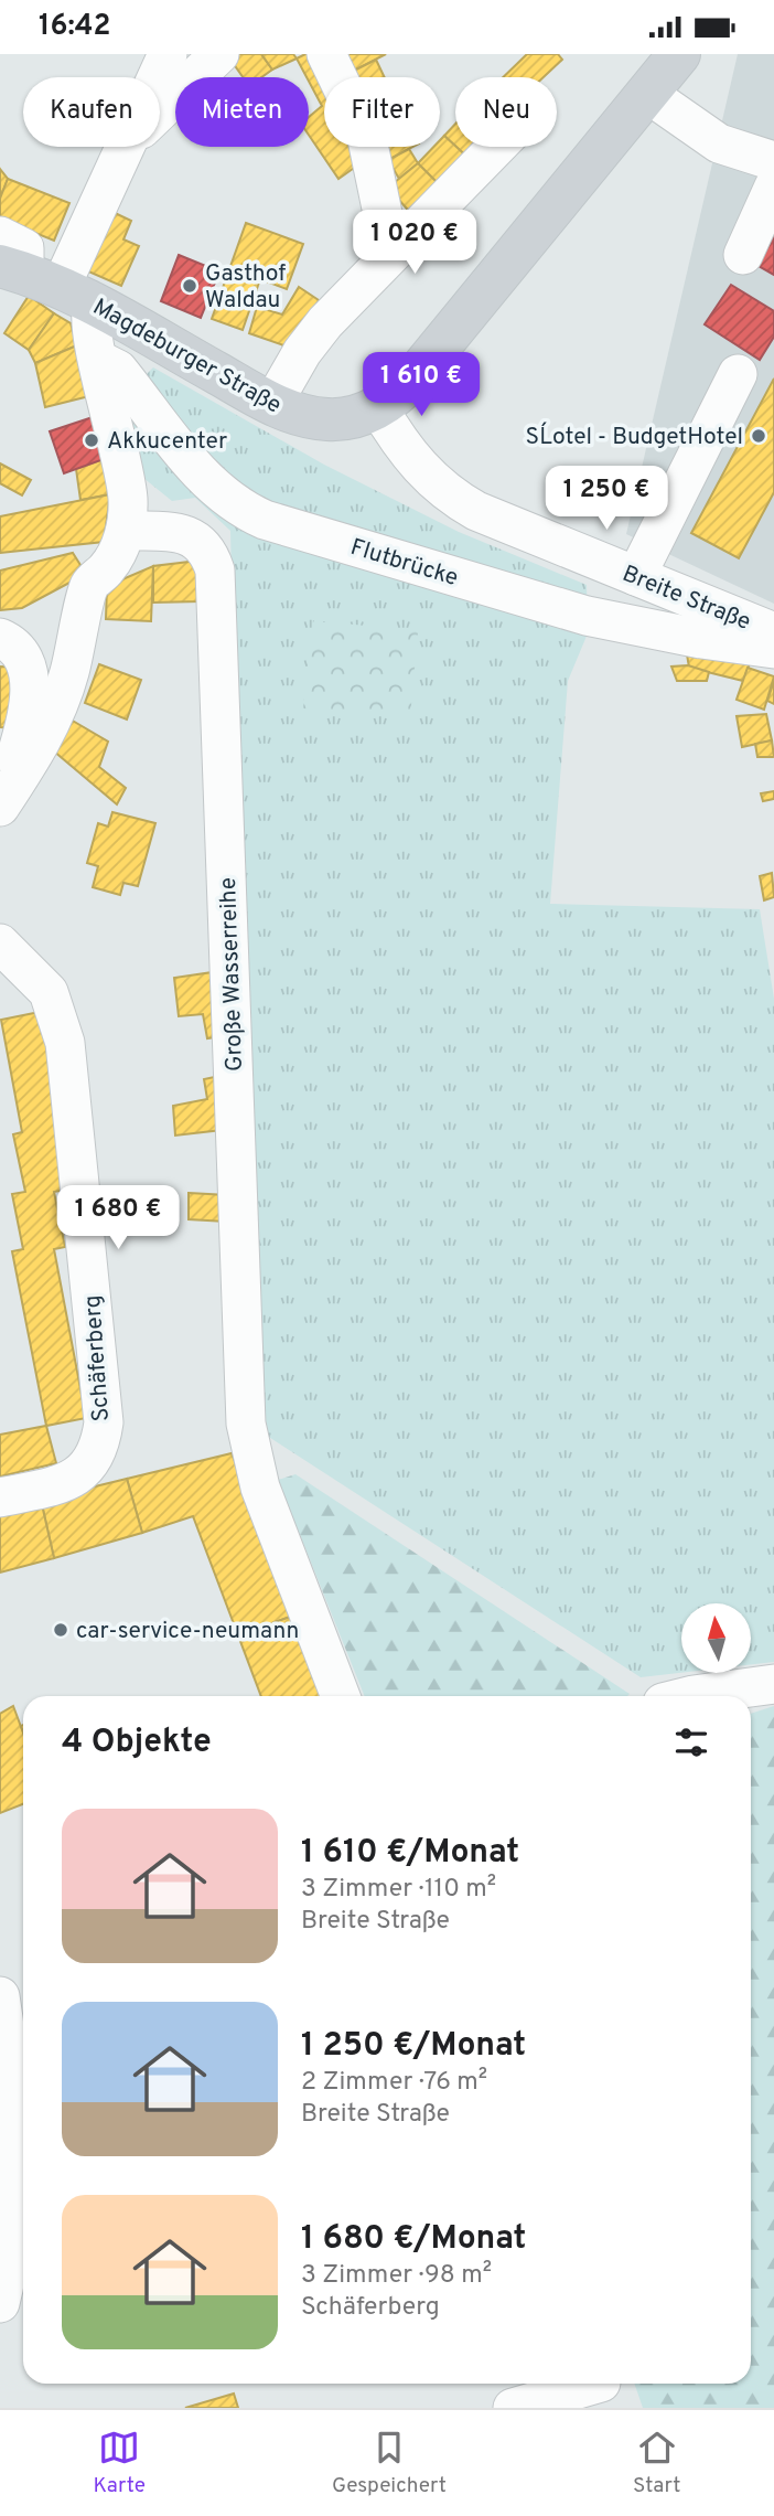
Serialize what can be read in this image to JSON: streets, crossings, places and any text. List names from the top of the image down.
{
  "streets": {
    "main road": ["Magdeburger Straße"],
    "street": [
      "Flutbrücke",
      "Breite Straße",
      "Große Wasserreihe",
      "Schäferberg"
    ]
  },
  "crossings": [
    ["Magdeburger Straße", "Breite Straße"]
  ],
  "places": [
    "Gasthof Waldau",
    "SL´otel - BudgetHotel",
    "Akkucenter",
    "car-service-neumann"
  ],
  "north": "top",
  "page": {
    "status": "16:42",
    "chip": [
      "Kaufen",
      "Mieten",
      "Filter",
      "Neu"
    ],
    "price": [
      "1 020 €",
      "1 610 €",
      "1 250 €",
      "1 680 €"
    ],
    "heading": "4 Objekte",
    "list": [
      {
        "name": "1 610 €/Monat",
        "note": "3 Zimmer · 110 m² · Breite Straße"
      },
      {
        "name": "1 250 €/Monat",
        "note": "2 Zimmer · 76 m² · Breite Straße"
      },
      {
        "name": "1 680 €/Monat",
        "note": "3 Zimmer · 98 m² · Schäferberg"
      }
    ],
    "tabs": ["Karte", "Gespeichert", "Start"]
  }
}
